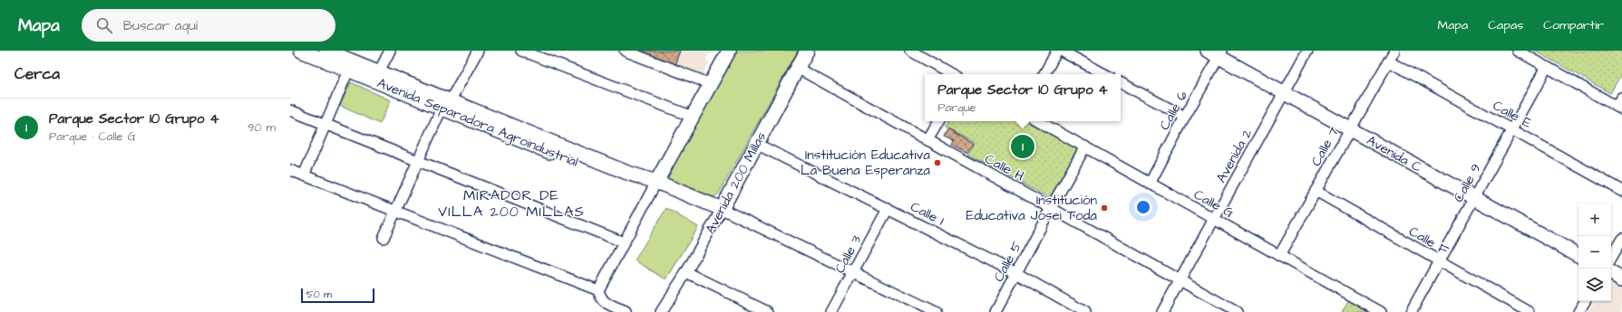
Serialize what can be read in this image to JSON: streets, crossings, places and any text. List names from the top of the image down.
{
  "streets": {
    "street": [
      "Calle 6",
      "Calle E",
      "Avenida Separadora Agroindustrial",
      "Calle 7",
      "Avenida C",
      "Avenida 2",
      "Calle H",
      "Avenida 200 Millas",
      "Calle 9",
      "Calle G",
      "Calle I",
      "Calle F",
      "Calle 3",
      "Calle 5"
    ]
  },
  "crossings": [
    ["Calle 6", "Avenida C"],
    ["Calle 6", "Calle G"],
    ["Calle E", "Calle 7"],
    ["Calle E", "Calle 9"],
    ["Avenida Separadora Agroindustrial", "Avenida 200 Millas"],
    ["Calle 7", "Avenida C"],
    ["Calle 7", "Calle G"],
    ["Calle 7", "Calle F"],
    ["Avenida C", "Avenida 2"],
    ["Avenida C", "Calle 9"],
    ["Avenida 2", "Calle H"],
    ["Avenida 2", "Calle G"],
    ["Calle H", "Avenida 200 Millas"],
    ["Calle H", "Calle 5"],
    ["Avenida 200 Millas", "Calle I"],
    ["Calle 9", "Calle F"],
    ["Calle G", "Calle 5"],
    ["Calle I", "Calle 3"],
    ["Calle I", "Calle 5"]
  ],
  "districts": ["MIRADOR DE VILLA 200 MILLAS"],
  "places": ["Institución Educativa La Buena Esperanza", "Institución Educativa Josei Toda"],
  "scale_bar": "50 m",
  "page": {
    "header": "Mapa",
    "search": "Buscar aquí",
    "nav": ["Mapa", "Capas", "Compartir"],
    "heading": "Cerca",
    "popup": ["Parque Sector 10 Grupo 4", "Parque"],
    "list": [
      {
        "mark": "1",
        "name": "Parque Sector 10 Grupo 4",
        "note": "Parque · Calle G",
        "value": "90 m"
      }
    ],
    "pins": "1",
    "map_buttons": ["+", "−"],
    "scale": "50 m"
  }
}
